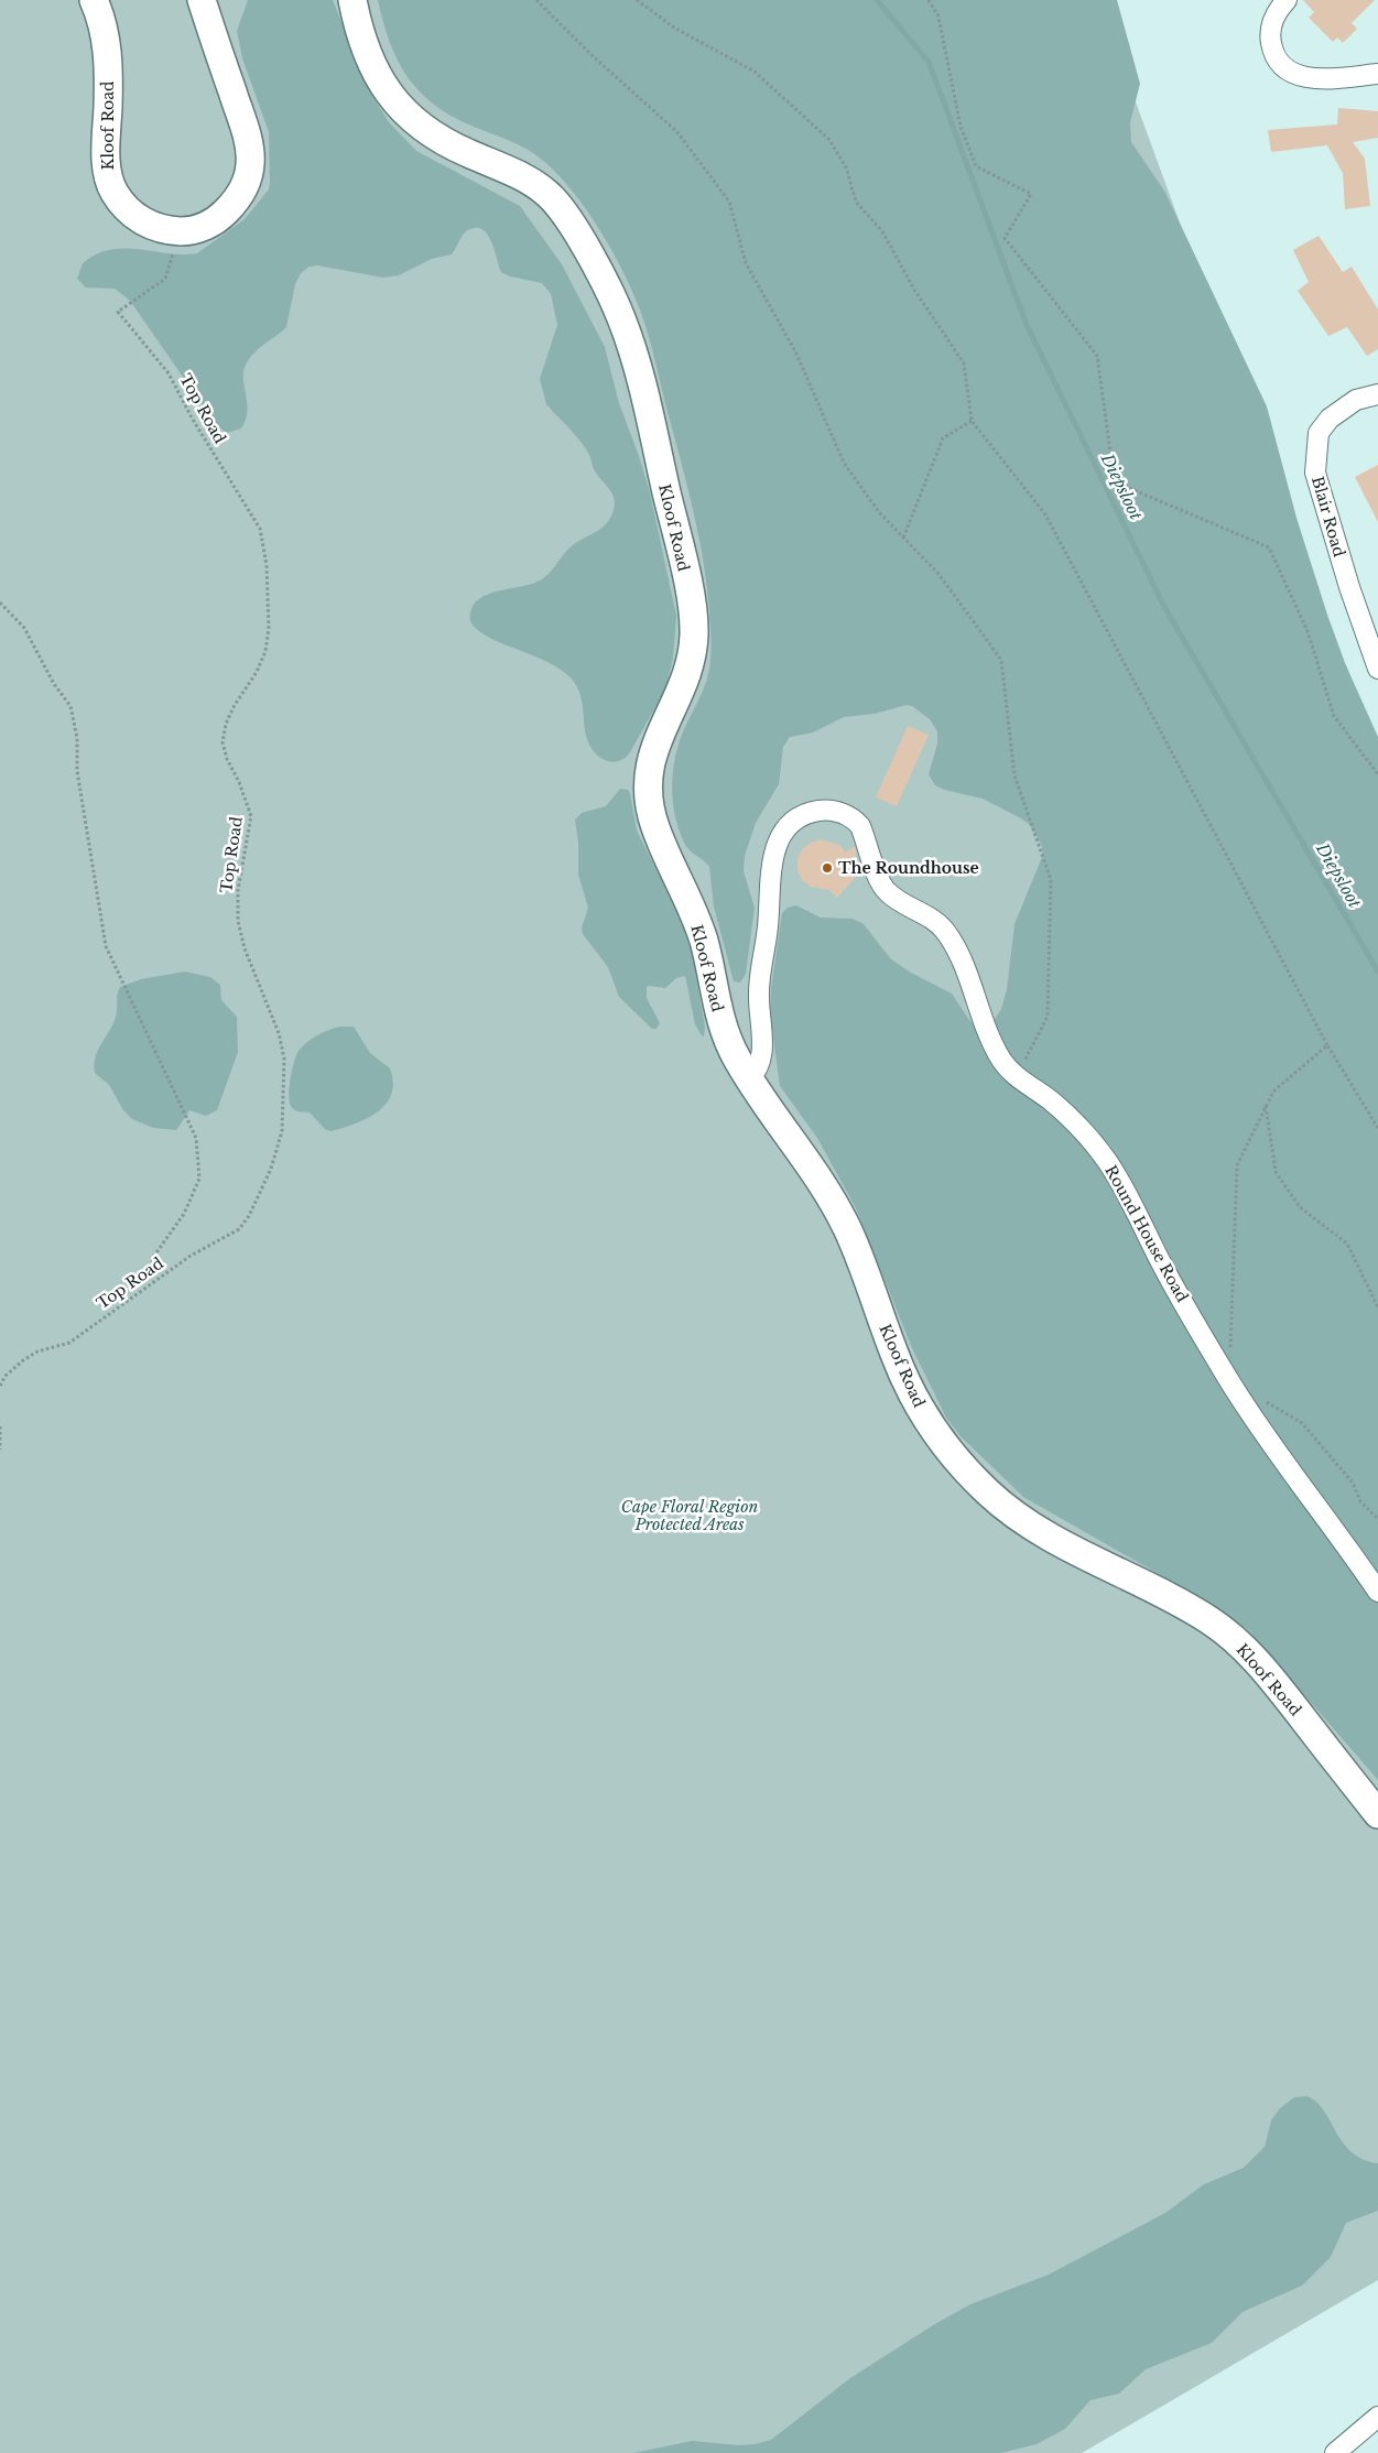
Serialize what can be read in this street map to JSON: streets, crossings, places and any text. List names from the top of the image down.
{
  "streets": {
    "main road": ["Kloof Road"],
    "street": ["Blair Road", "Round House Road"],
    "path": ["Top Road"]
  },
  "crossings": [
    ["Kloof Road", "Top Road"],
    ["Kloof Road", "Round House Road"]
  ],
  "water": ["Diepsloot"],
  "parks": ["Cape Floral Region Protected Areas"],
  "places": ["The Roundhouse"]
}
